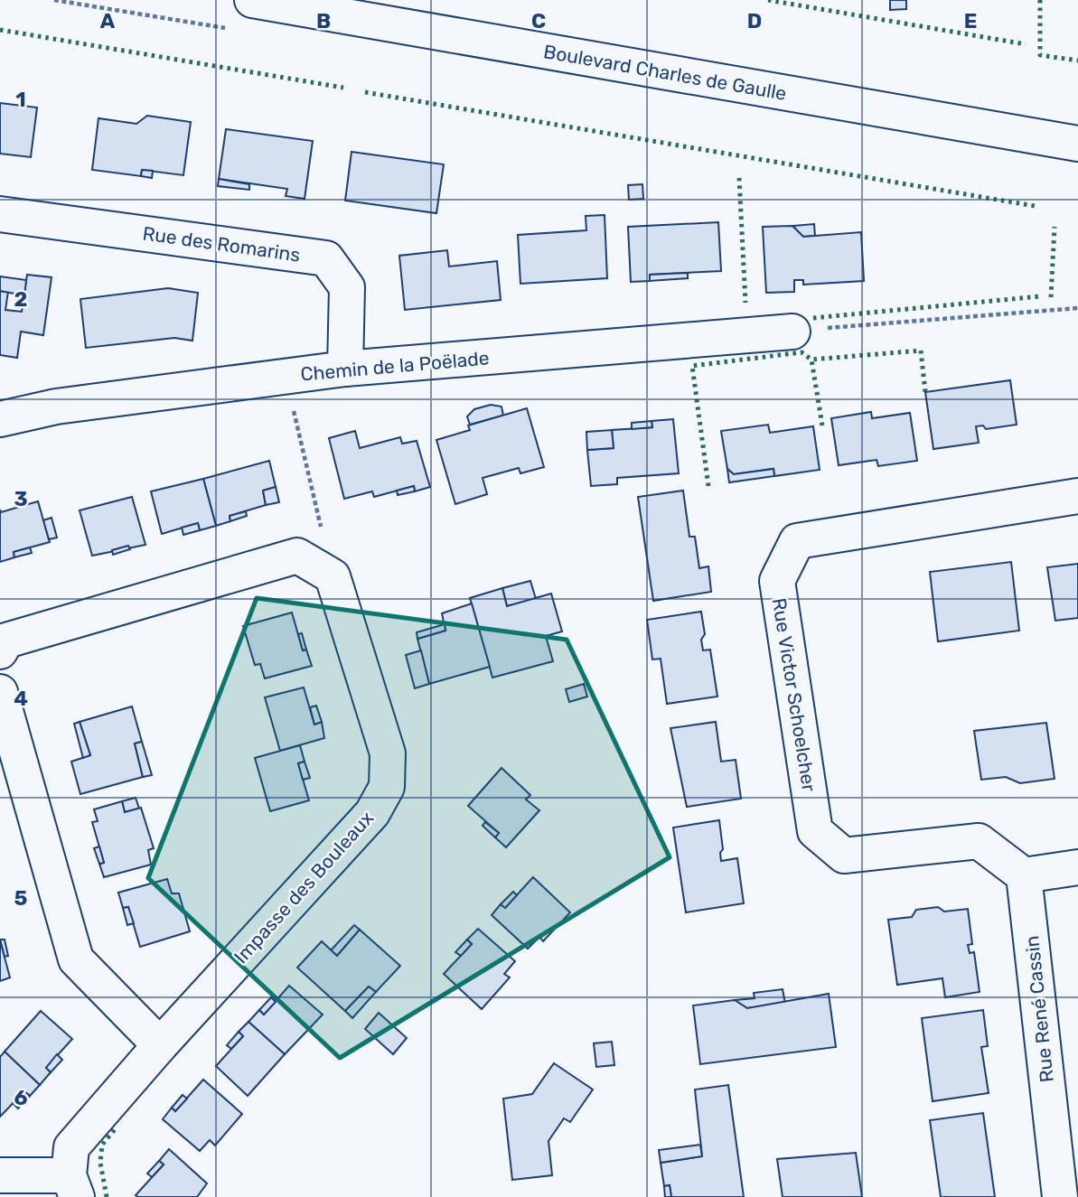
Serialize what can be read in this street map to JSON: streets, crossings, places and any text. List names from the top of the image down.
{
  "streets": {
    "street": [
      "Boulevard Charles de Gaulle",
      "Rue des Romarins",
      "Chemin de la Poëlade",
      "Rue Victor Schoelcher",
      "Impasse des Bouleaux",
      "Rue René Cassin"
    ]
  },
  "crossings": [
    ["Rue des Romarins", "Chemin de la Poëlade"],
    ["Rue Victor Schoelcher", "Rue René Cassin"]
  ],
  "grid": {
    "columns": [
      "A",
      "B",
      "C",
      "D",
      "E"
    ],
    "rows": [
      "1",
      "2",
      "3",
      "4",
      "5",
      "6"
    ]
  }
}
